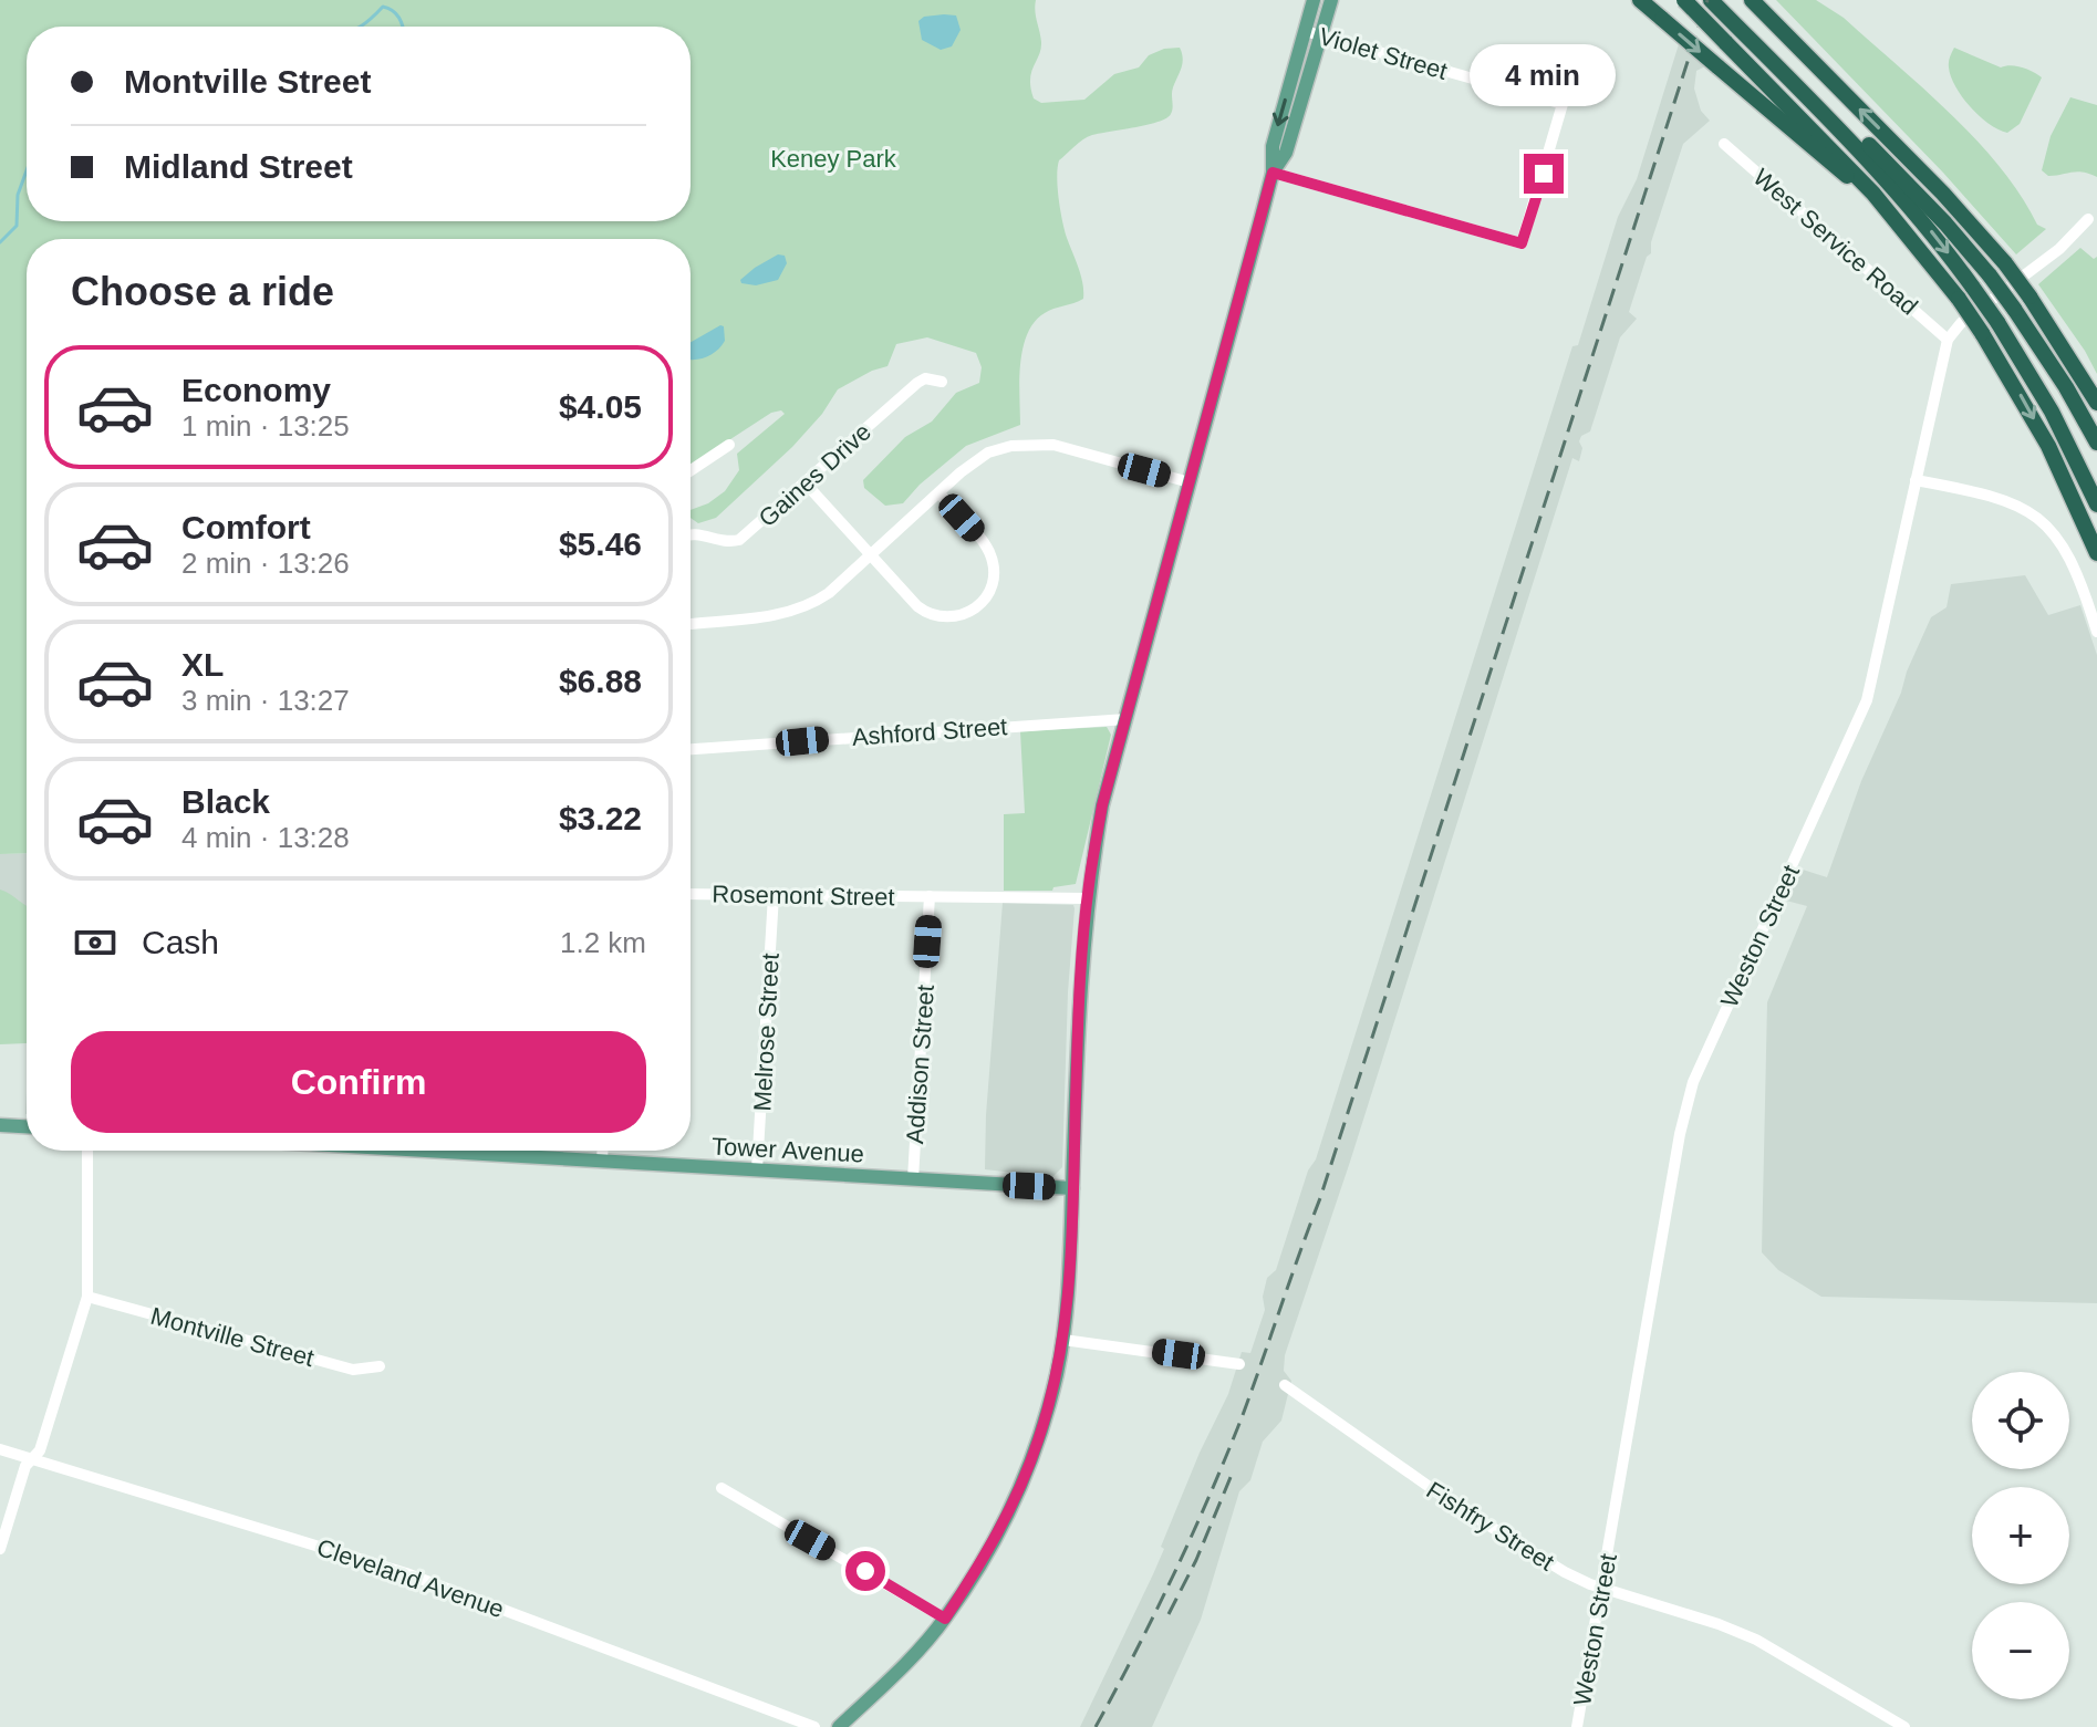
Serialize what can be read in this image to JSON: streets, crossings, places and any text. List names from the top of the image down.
{
  "streets": {
    "main road": ["Tower Avenue"],
    "street": [
      "Violet Street",
      "West Service Road",
      "Gaines Drive",
      "Ashford Street",
      "Rosemont Street",
      "Weston Street",
      "Melrose Street",
      "Addison Street",
      "Montville Street",
      "Fishfry Street",
      "Cleveland Avenue"
    ]
  },
  "crossings": [
    ["West Service Road", "Weston Street"],
    ["Rosemont Street", "Melrose Street"],
    ["Rosemont Street", "Addison Street"],
    ["Weston Street", "Fishfry Street"],
    ["Melrose Street", "Tower Avenue"],
    ["Addison Street", "Tower Avenue"]
  ],
  "parks": ["Keney Park"],
  "page": {
    "banner": ["Montville Street", "Midland Street"],
    "bubble": "4 min",
    "heading": "Choose a ride",
    "list": [
      {
        "name": "Economy",
        "note": "1 min · 13:25",
        "value": "$4.05"
      },
      {
        "name": "Comfort",
        "note": "2 min · 13:26",
        "value": "$5.46"
      },
      {
        "name": "XL",
        "note": "3 min · 13:27",
        "value": "$6.88"
      },
      {
        "name": "Black",
        "note": "4 min · 13:28",
        "value": "$3.22"
      }
    ],
    "pay": ["Cash", "1.2 km"],
    "buttons": "Confirm",
    "map_buttons": ["+", "−"]
  }
}
